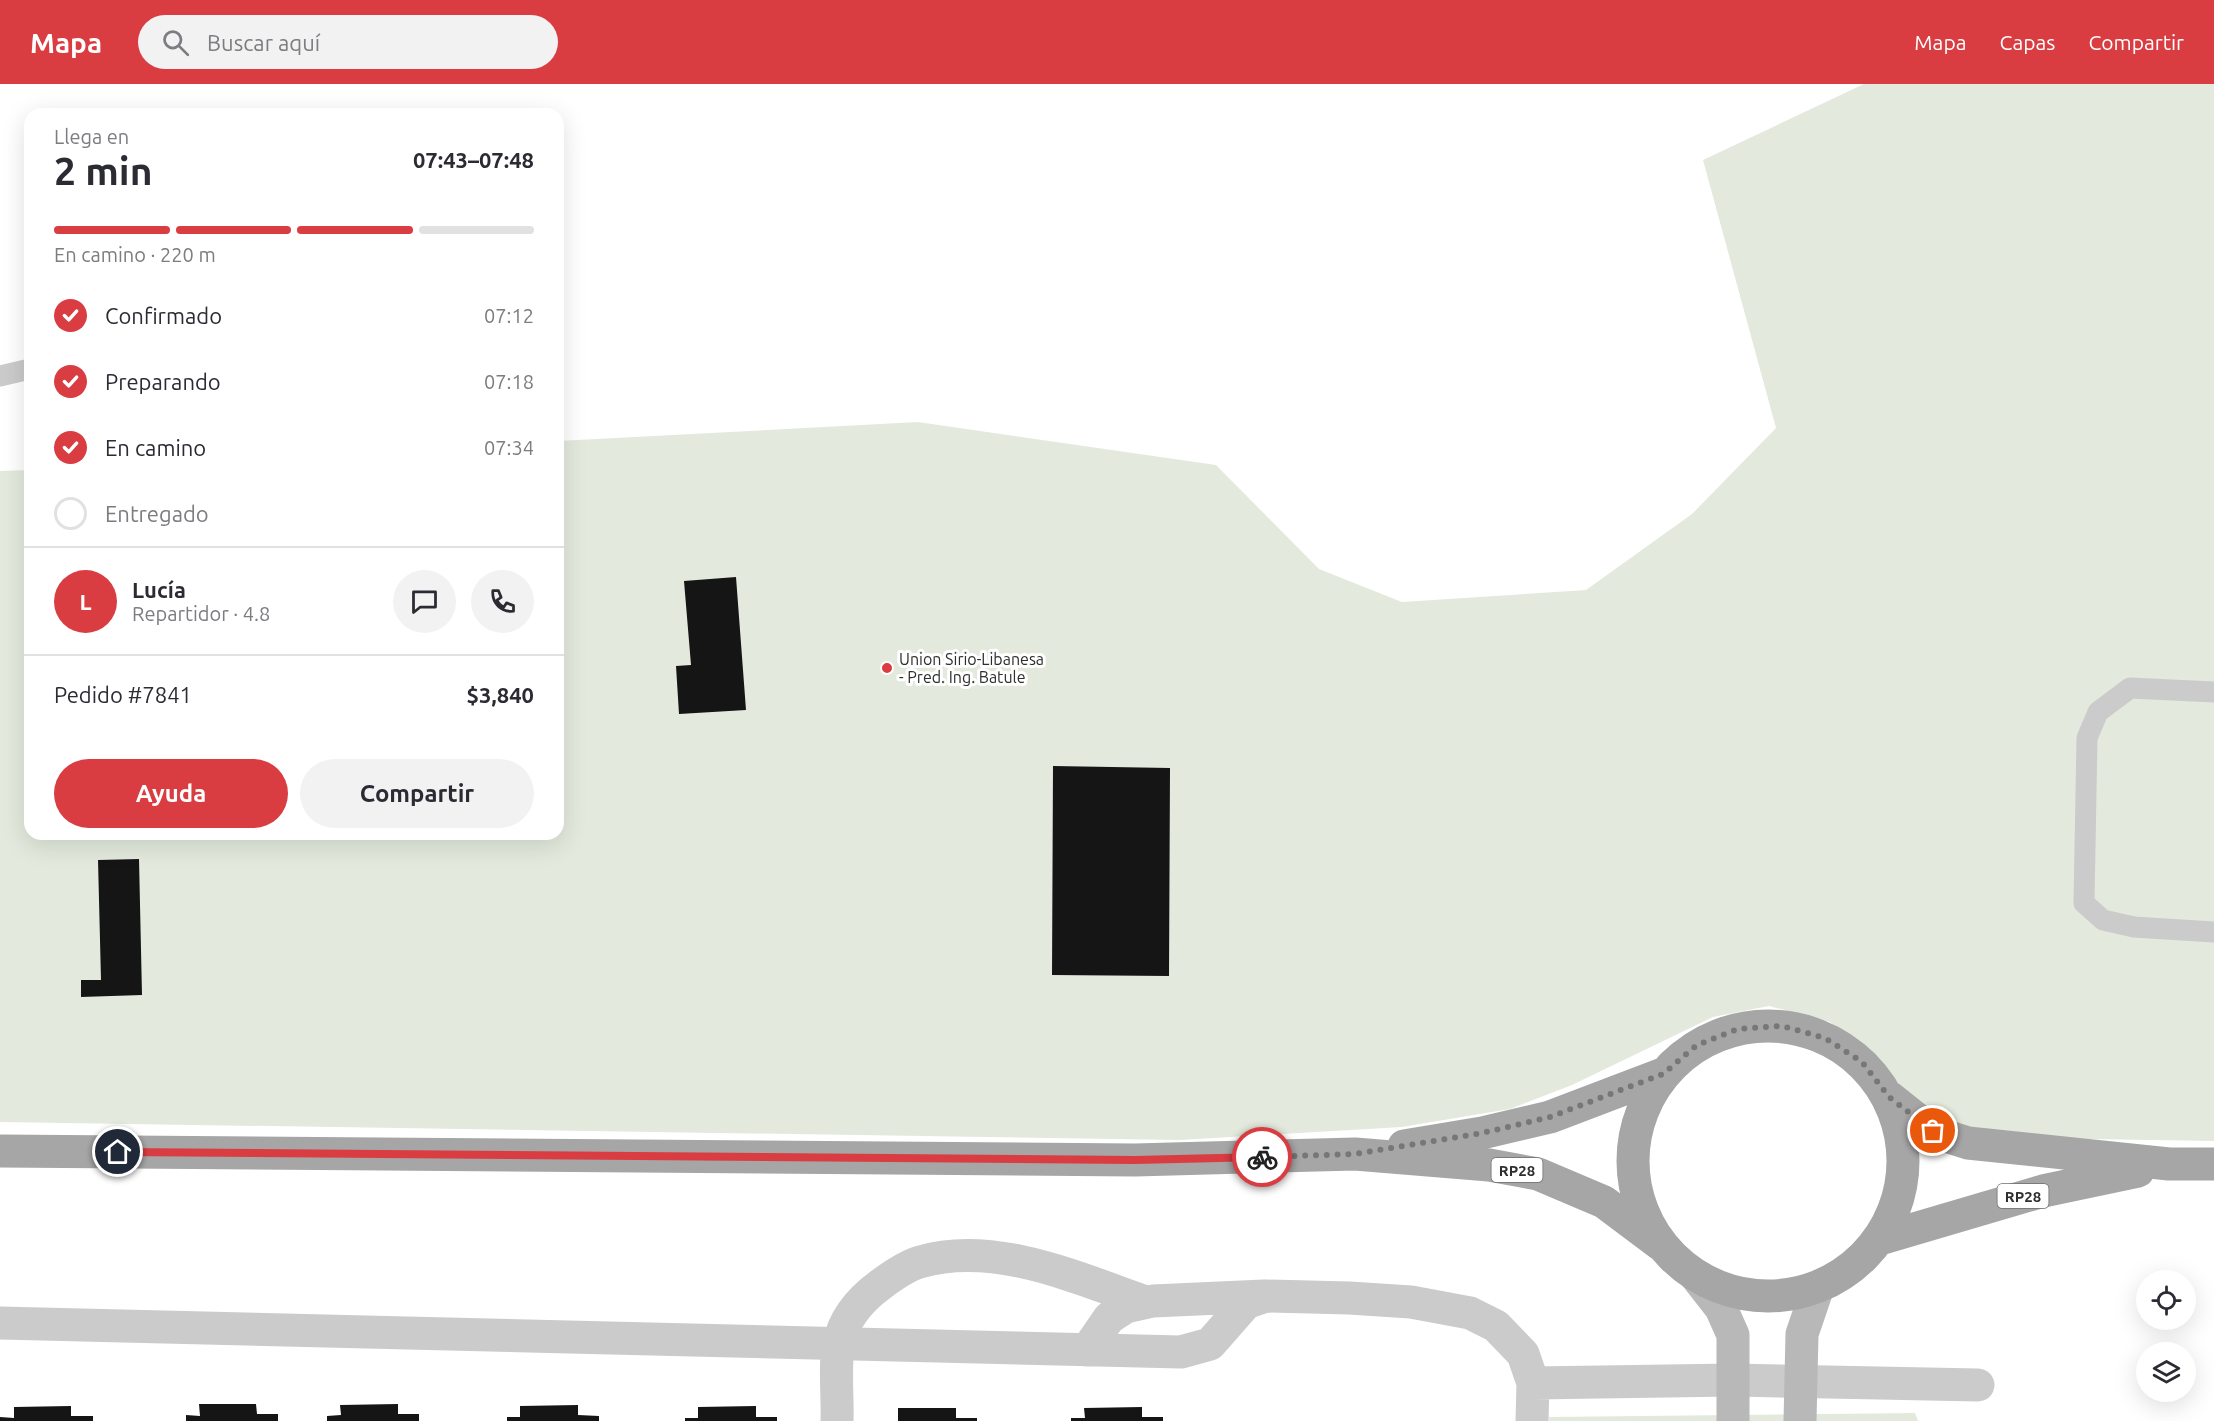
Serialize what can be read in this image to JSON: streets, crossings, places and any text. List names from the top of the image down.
{
  "streets": {
    "main road": ["RP28"]
  },
  "places": ["Union Sirio-Libanesa - Pred. Ing. Batule"],
  "page": {
    "header": "Mapa",
    "search": "Buscar aquí",
    "nav": ["Mapa", "Capas", "Compartir"],
    "heading": ["2 min", "Llega en", "07:43–07:48"],
    "panel": [
      "Lucía",
      "Repartidor · 4.8",
      "Pedido #7841",
      "$3,840"
    ],
    "bar": "En camino · 220 m",
    "list": [
      ["Confirmado", "07:12"],
      ["Preparando", "07:18"],
      ["En camino", "07:34"],
      "Entregado"
    ],
    "round": "L",
    "buttons": ["Ayuda", "Compartir"]
  }
}
